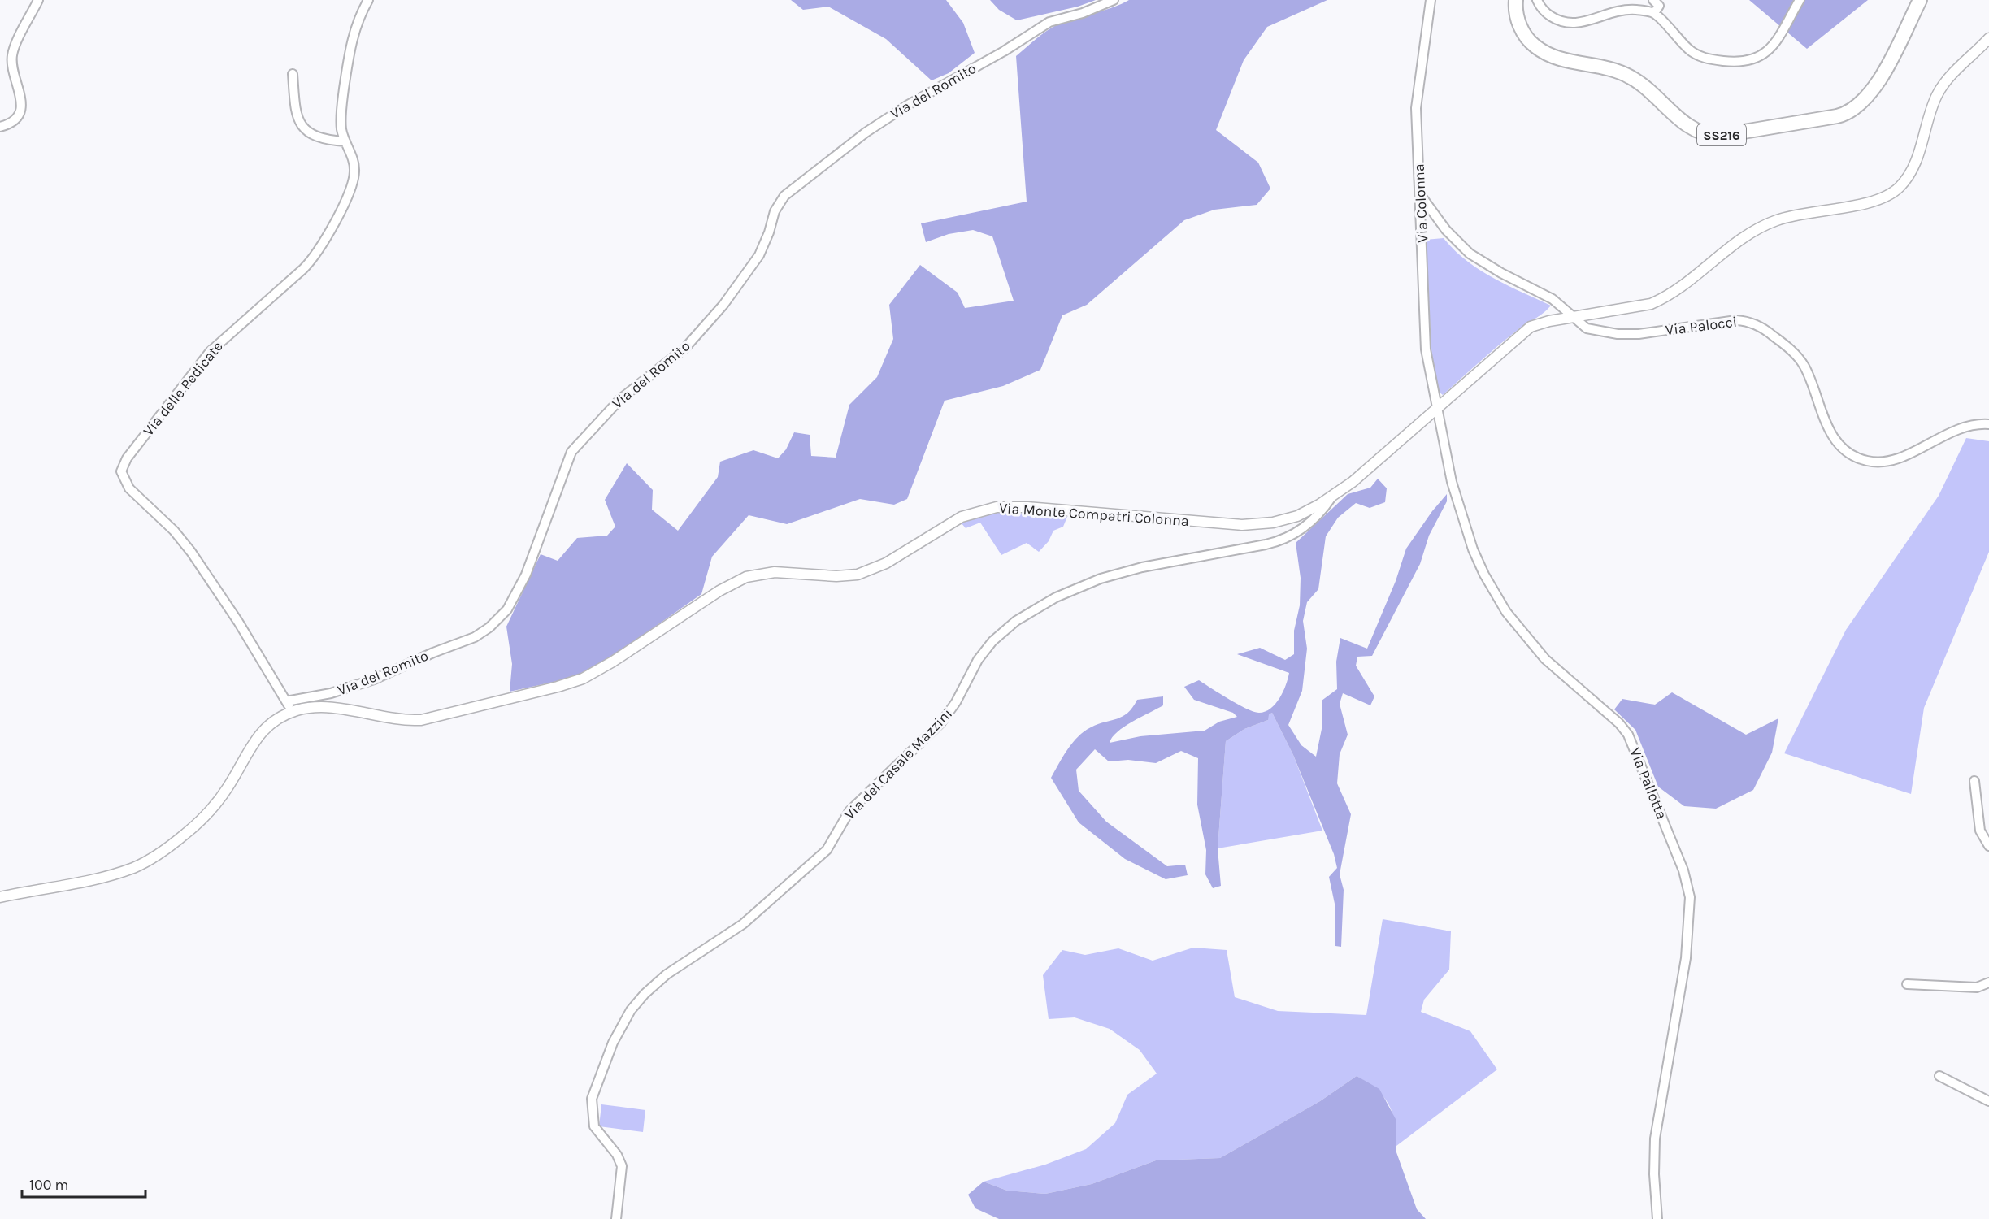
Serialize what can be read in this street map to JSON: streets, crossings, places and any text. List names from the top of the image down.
{
  "streets": {
    "main road": ["SS216"],
    "street": [
      "Via del Romito",
      "Via Colonna",
      "Via Palocci",
      "Via delle Pedicate",
      "Via Monte Compatri Colonna",
      "Via del Casale Mazzini",
      "Via Pallotta"
    ]
  },
  "crossings": [
    ["Via del Romito", "Via delle Pedicate"],
    ["Via Colonna", "Via Palocci"],
    ["Via Colonna", "Via Monte Compatri Colonna"],
    ["Via Colonna", "Via Pallotta"],
    ["Via Palocci", "Via Monte Compatri Colonna"],
    ["Via delle Pedicate", "Via Monte Compatri Colonna"],
    ["Via Monte Compatri Colonna", "Via del Casale Mazzini"],
    ["Via Monte Compatri Colonna", "Via Pallotta"]
  ],
  "scale_bar": "100 m"
}
